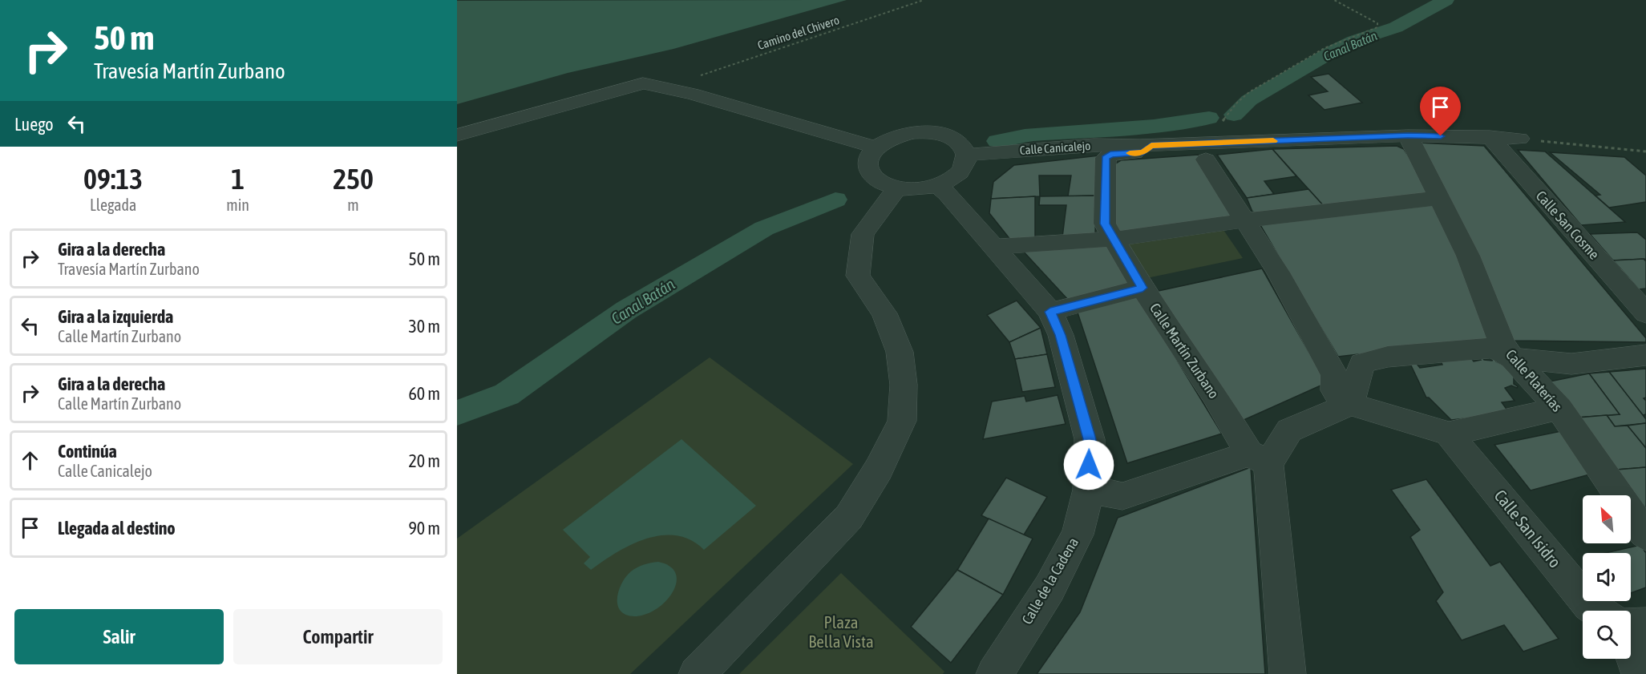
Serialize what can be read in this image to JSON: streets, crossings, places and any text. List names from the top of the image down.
{
  "streets": {
    "street": [
      "Calle Canicalejo",
      "Calle San Cosme",
      "Calle Martín Zurbano",
      "Calle Platerías",
      "Calle San Isidro",
      "Calle de la Cadena"
    ],
    "path": ["Camino del Chivero"]
  },
  "crossings": [
    ["Calle Canicalejo", "Calle San Cosme"],
    ["Calle Canicalejo", "Calle Martín Zurbano"],
    ["Calle Canicalejo", "Calle Platerías"],
    ["Calle Canicalejo", "Calle de la Cadena"]
  ],
  "water": ["Canal Batán"],
  "parks": ["Plaza Bella Vista"],
  "north": "top left",
  "page": {
    "turn": ["50 m", "Travesía Martín Zurbano"],
    "then": "Luego",
    "eta": [
      "09:13",
      "Llegada",
      "1",
      "min",
      "250",
      "m"
    ],
    "list": [
      {
        "name": "Gira a la derecha",
        "note": "Travesía Martín Zurbano",
        "value": "50 m"
      },
      {
        "name": "Gira a la izquierda",
        "note": "Calle Martín Zurbano",
        "value": "30 m"
      },
      {
        "name": "Gira a la derecha",
        "note": "Calle Martín Zurbano",
        "value": "60 m"
      },
      {
        "name": "Continúa",
        "note": "Calle Canicalejo",
        "value": "20 m"
      },
      {
        "name": "Llegada al destino",
        "value": "90 m"
      }
    ],
    "buttons": ["Salir", "Compartir"]
  }
}
